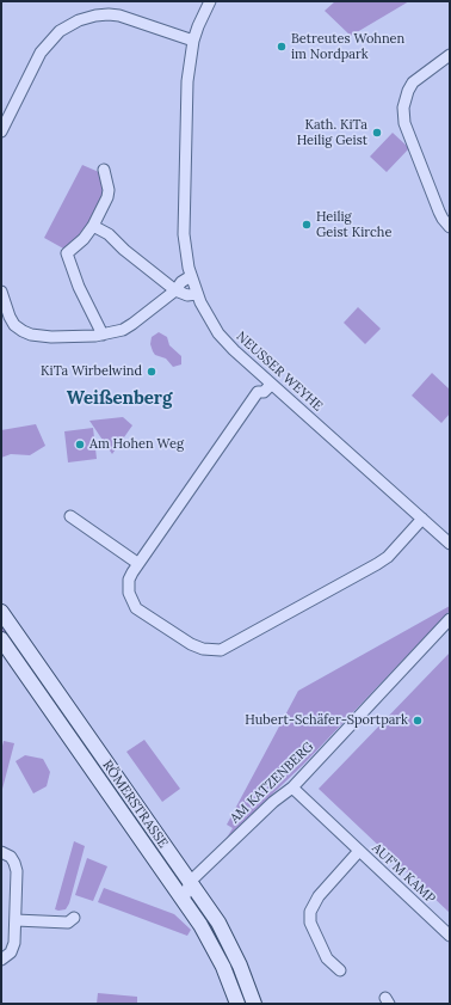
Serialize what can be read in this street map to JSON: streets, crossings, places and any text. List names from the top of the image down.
{
  "streets": {
    "main road": ["RÖMERSTRASSE"],
    "street": ["NEUSSER WEYHE", "AM KATZENBERG", "AUF'M KAMP"]
  },
  "crossings": [
    ["AM KATZENBERG", "RÖMERSTRASSE"],
    ["AM KATZENBERG", "AUF'M KAMP"]
  ],
  "districts": ["Weißenberg"],
  "places": [
    "Betreutes Wohnen im Nordpark",
    "Kath. KiTa Heilig Geist",
    "Heilig Geist Kirche",
    "KiTa Wirbelwind",
    "Am Hohen Weg",
    "Hubert-Schäfer-Sportpark"
  ]
}
